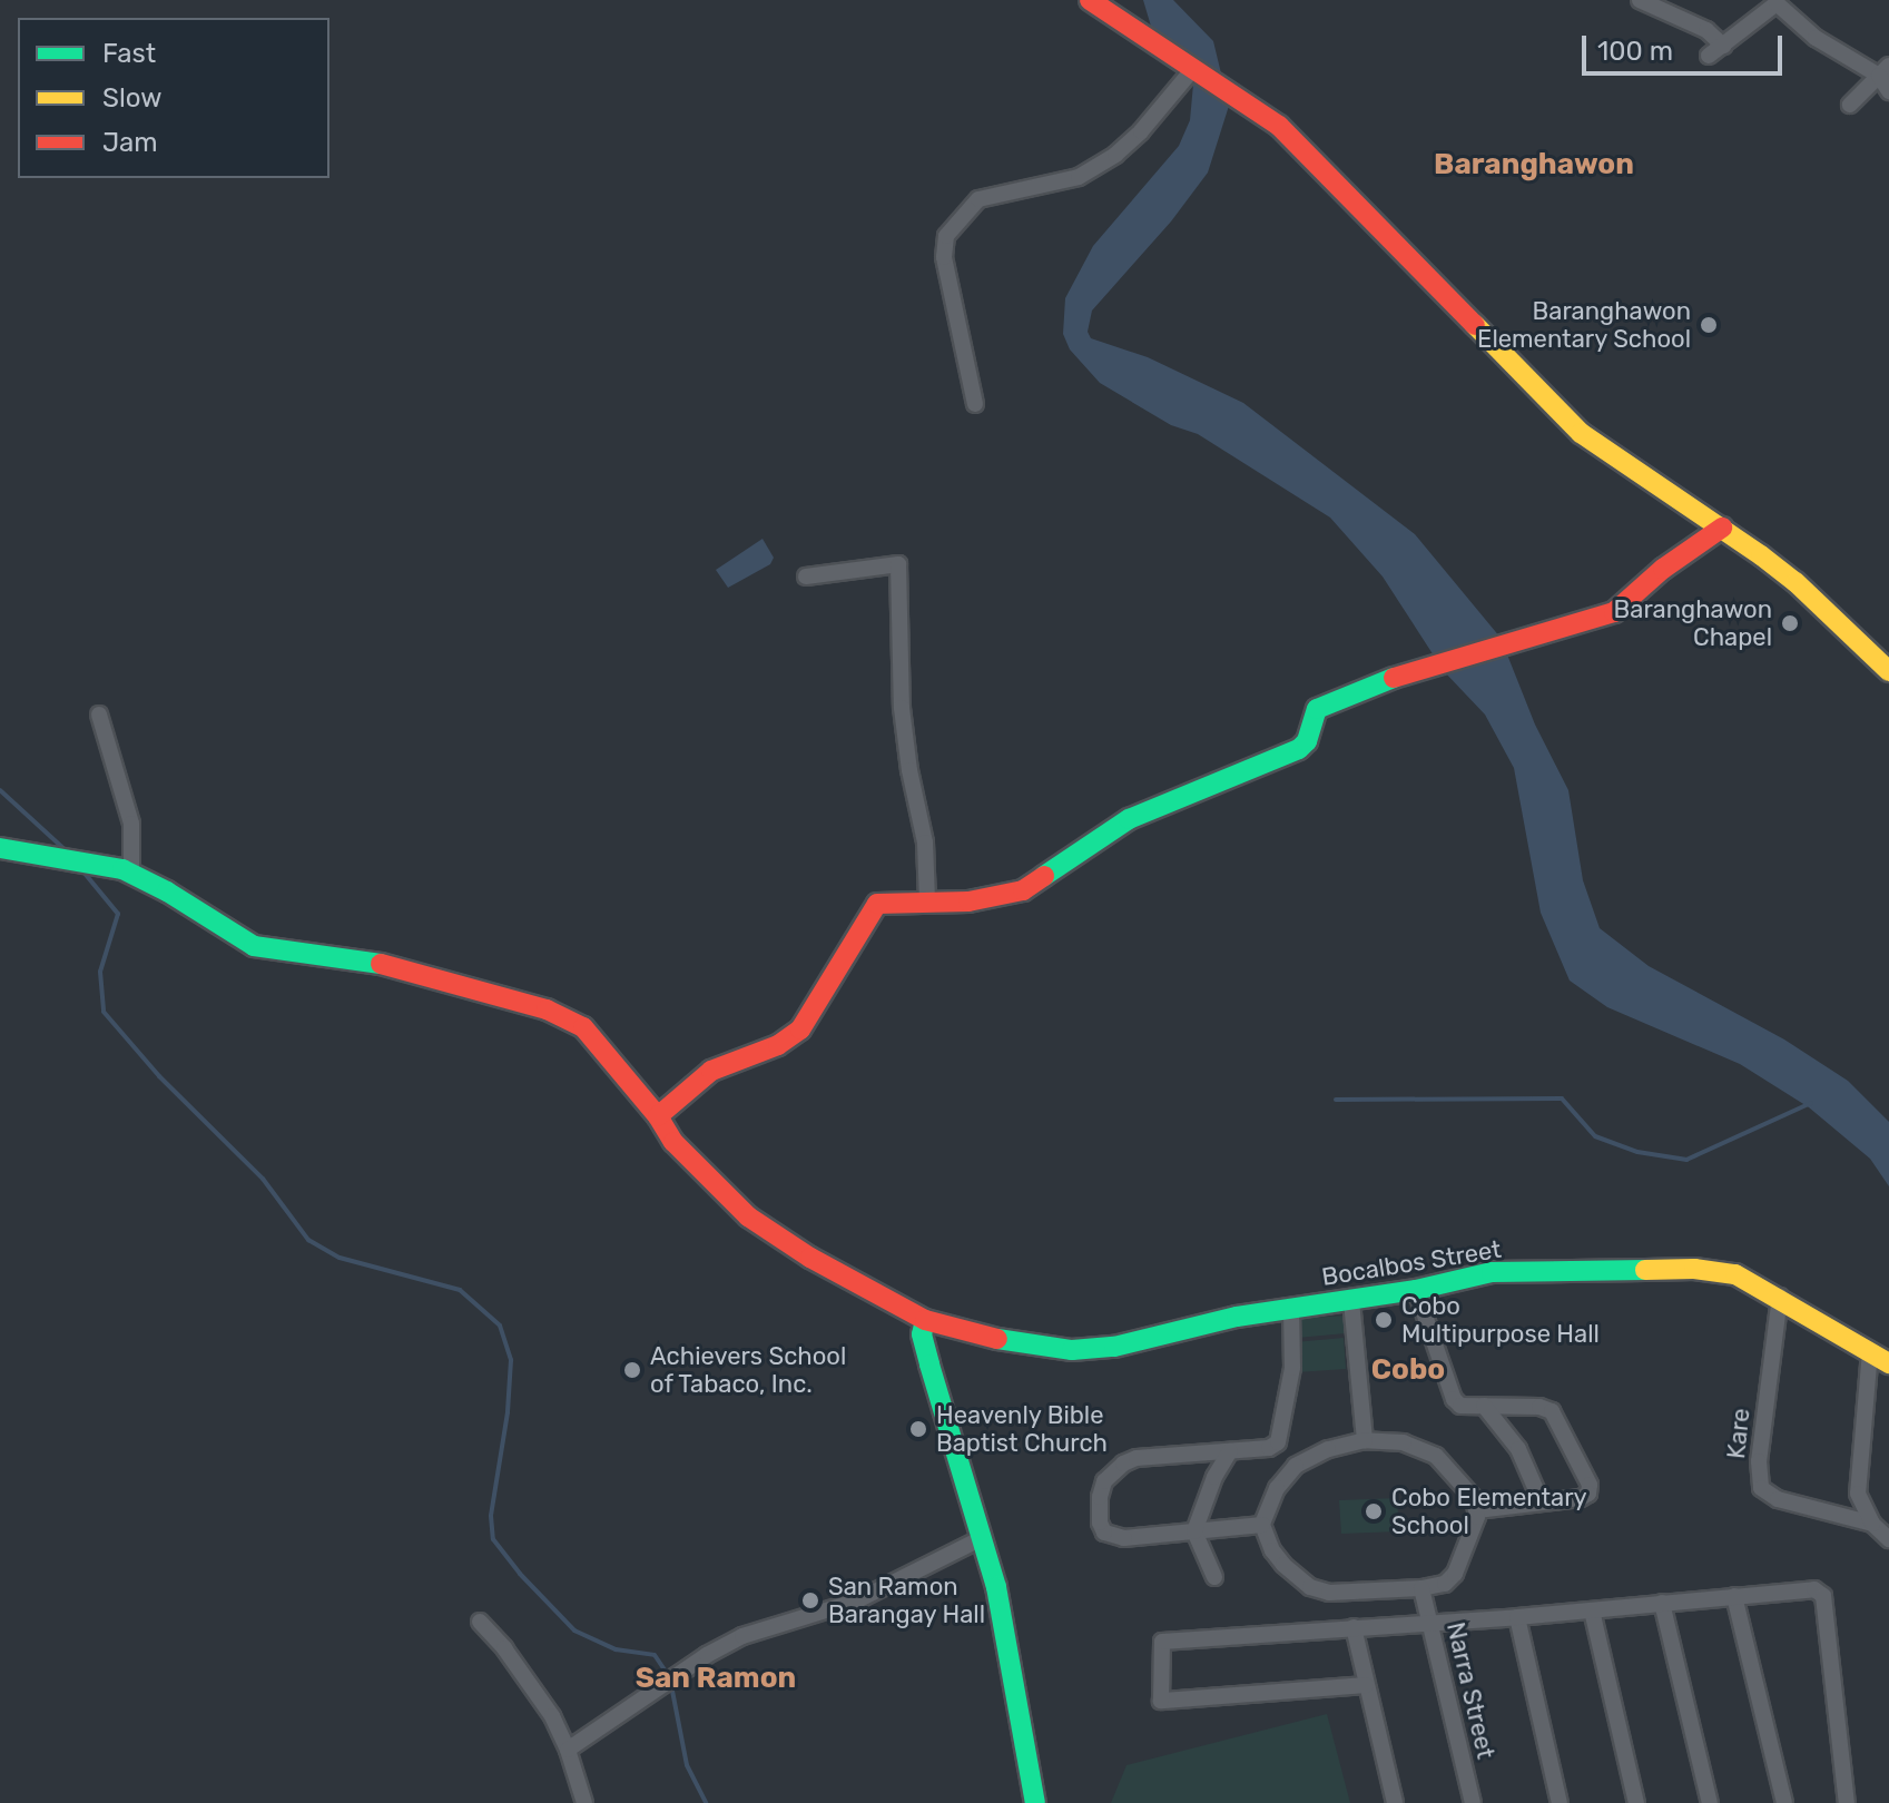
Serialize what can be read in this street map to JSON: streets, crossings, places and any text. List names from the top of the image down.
{
  "streets": {
    "street": ["Bocalbos Street", "Kare", "Narra Street"]
  },
  "crossings": [
    ["Bocalbos Street", "Kare"]
  ],
  "districts": ["Baranghawon", "Cobo", "San Ramon"],
  "places": [
    "Baranghawon Elementary School",
    "Baranghawon Chapel",
    "Cobo Multipurpose Hall",
    "Achievers School of Tabaco, Inc.",
    "Heavenly Bible Baptist Church",
    "Cobo Elementary School",
    "San Ramon Barangay Hall"
  ],
  "legend": ["Fast", "Slow", "Jam"],
  "scale_bar": "100 m"
}
